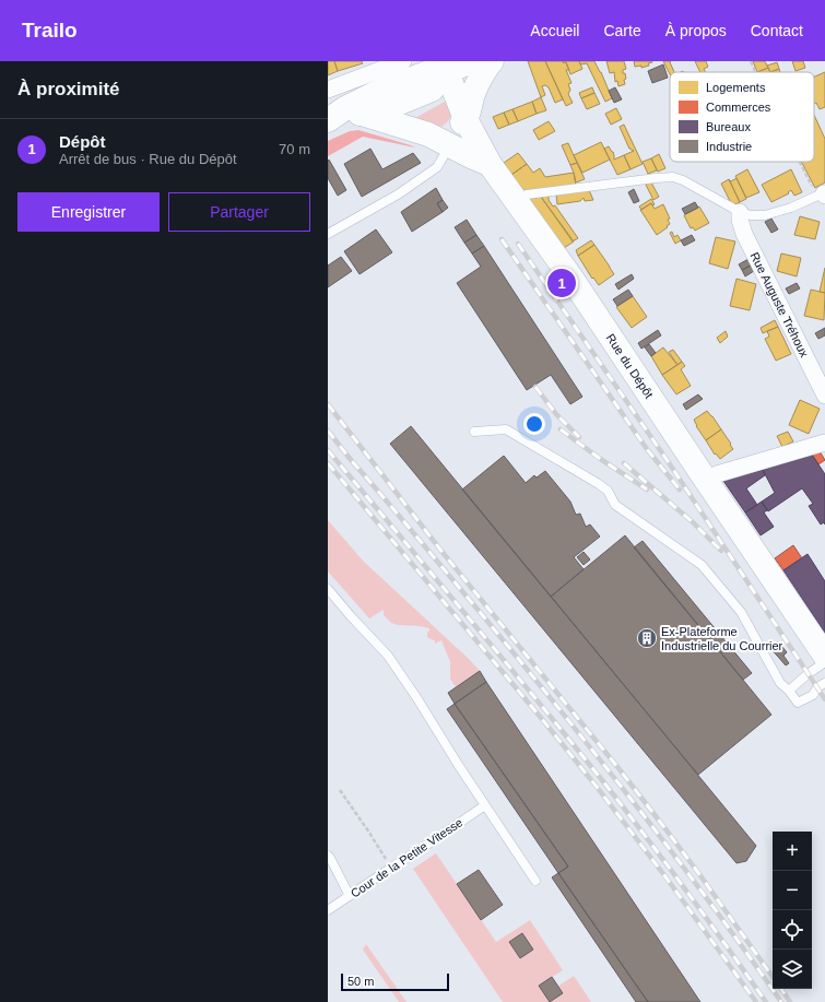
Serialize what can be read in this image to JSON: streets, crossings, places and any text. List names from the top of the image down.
{
  "streets": {
    "main road": ["Rue du Dépôt"],
    "street": ["Rue Auguste Tréhoux"],
    "lane": ["Cour de la Petite Vitesse"]
  },
  "places": {
    "building": ["Ex-Plateforme Industrielle du Courrier"]
  },
  "legend": [
    "Logements",
    "Commerces",
    "Bureaux",
    "Industrie"
  ],
  "scale_bar": "50 m",
  "page": {
    "header": "Trailo",
    "nav": [
      "Accueil",
      "Carte",
      "À propos",
      "Contact"
    ],
    "heading": "À proximité",
    "list": [
      {
        "mark": "1",
        "name": "Dépôt",
        "note": "Arrêt de bus · Rue du Dépôt",
        "value": "70 m"
      }
    ],
    "buttons": ["Enregistrer", "Partager"],
    "pins": "1",
    "map_buttons": ["+", "−"],
    "scale": "50 m"
  }
}
